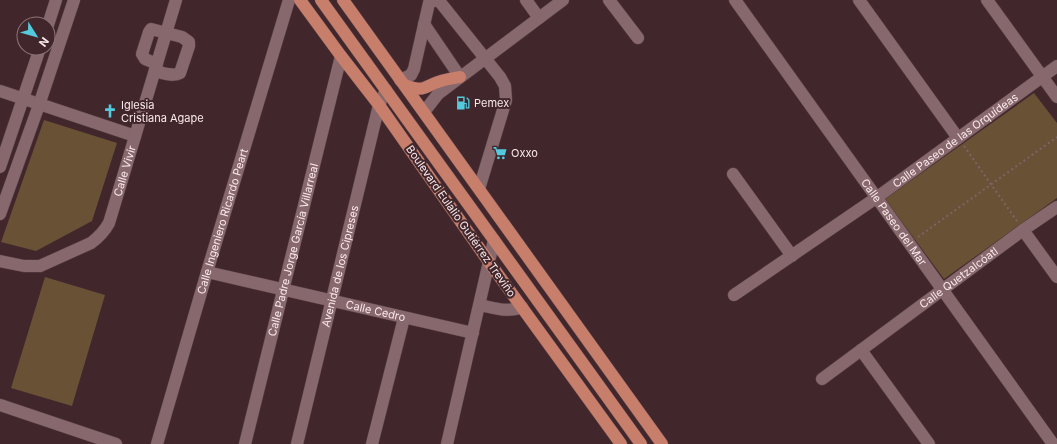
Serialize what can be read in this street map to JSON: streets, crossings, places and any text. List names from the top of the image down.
{
  "streets": {
    "main road": ["Boulevard Eulalio Gutiérrez Treviño"],
    "street": [
      "Calle Paseo de las Orquídeas",
      "Calle Vivir",
      "Calle Ingeniero Ricardo Peart",
      "Calle Paseo del Mar",
      "Calle Padre Jorge García Villarreal",
      "Avenida de los Cipreses",
      "Calle Quetzalcóatl",
      "Calle Cedro"
    ]
  },
  "crossings": [
    ["Calle Paseo de las Orquídeas", "Calle Paseo del Mar"],
    ["Boulevard Eulalio Gutiérrez Treviño", "Calle Padre Jorge García Villarreal"],
    ["Boulevard Eulalio Gutiérrez Treviño", "Avenida de los Cipreses"],
    ["Calle Ingeniero Ricardo Peart", "Calle Cedro"],
    ["Calle Paseo del Mar", "Calle Quetzalcóatl"],
    ["Calle Padre Jorge García Villarreal", "Calle Cedro"],
    ["Avenida de los Cipreses", "Calle Cedro"]
  ],
  "places": {
    "fuel station": ["Pemex"],
    "church": ["Iglesia Cristiana Agape"],
    "supermarket": ["Oxxo"]
  },
  "north": "bottom right"
}
